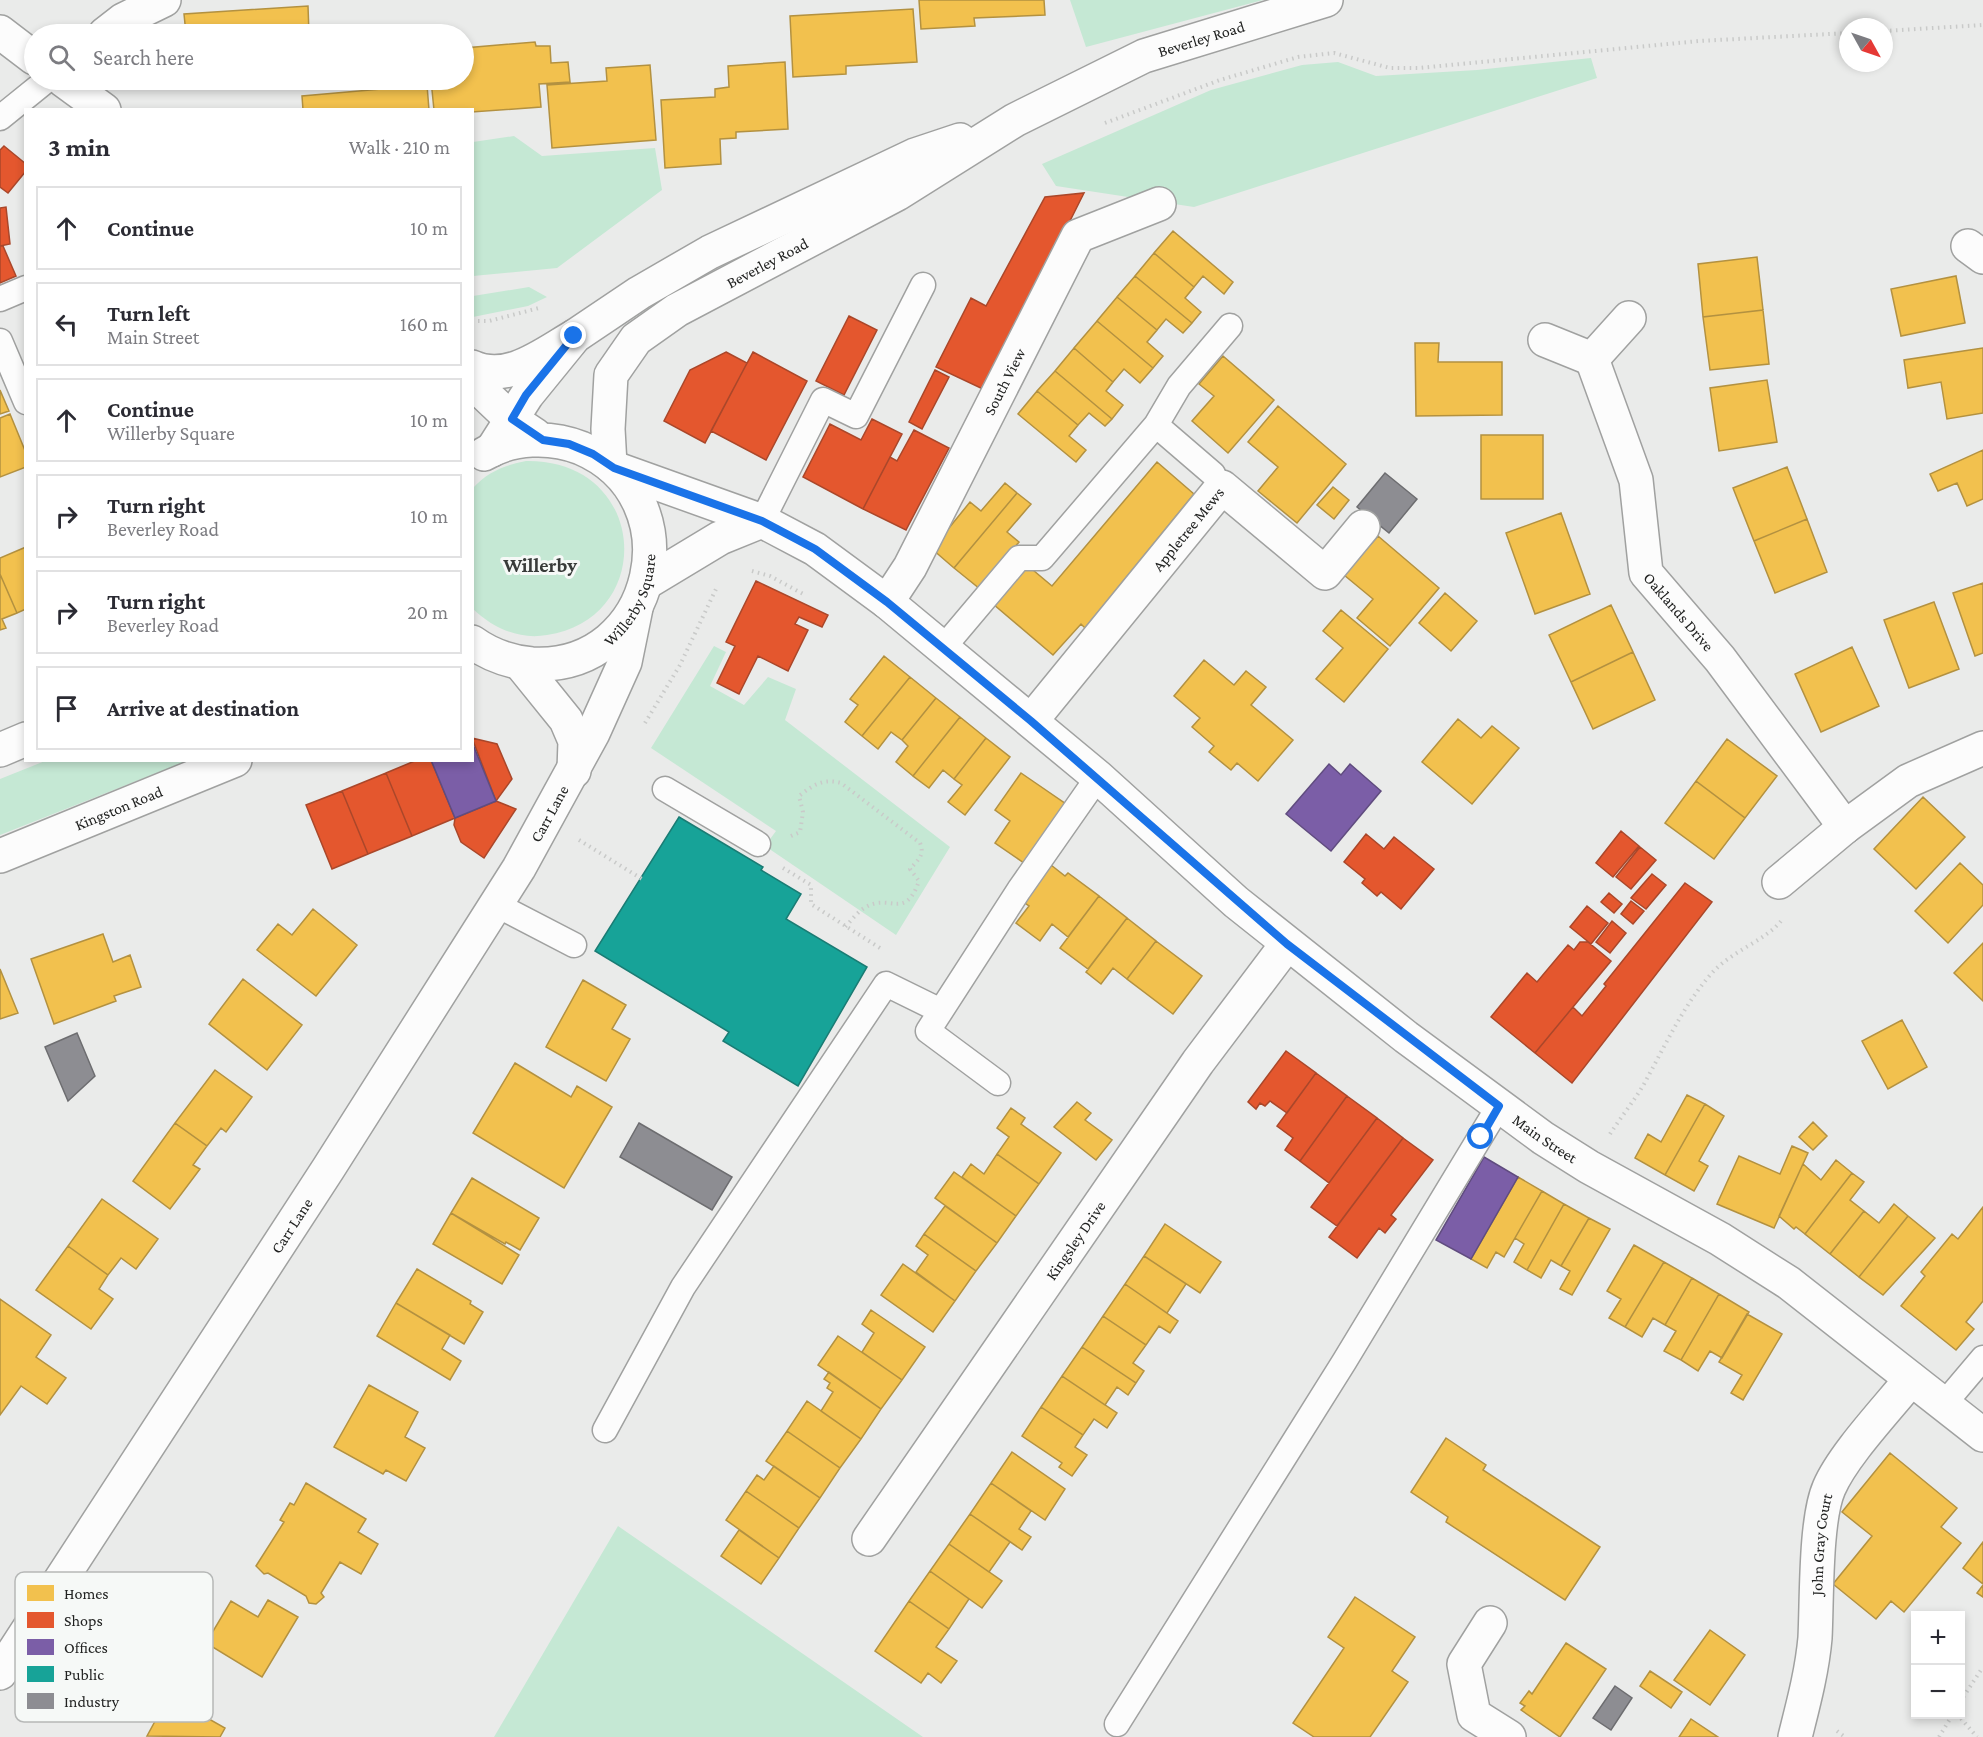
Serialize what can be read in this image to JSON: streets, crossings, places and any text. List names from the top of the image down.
{
  "streets": {
    "street": [
      "Beverley Road",
      "South View",
      "Appletree Mews",
      "Willerby Square",
      "Oaklands Drive",
      "Kingston Road",
      "Carr Lane",
      "Main Street",
      "Kingsley Drive",
      "John Gray Court"
    ]
  },
  "crossings": [
    ["Beverley Road", "Willerby Square"],
    ["Beverley Road", "Main Street"],
    ["South View", "Main Street"],
    ["Appletree Mews", "Main Street"],
    ["Willerby Square", "Carr Lane"],
    ["Willerby Square", "Main Street"],
    ["Main Street", "Kingsley Drive"],
    ["Main Street", "John Gray Court"]
  ],
  "districts": ["Willerby"],
  "legend": [
    "Homes",
    "Shops",
    "Offices",
    "Public",
    "Industry"
  ],
  "north": "bottom right",
  "page": {
    "search": "Search here",
    "heading": ["3 min", "Walk · 210 m"],
    "list": [
      ["Continue", "10 m"],
      ["Turn left", "Main Street", "160 m"],
      ["Continue", "Willerby Square", "10 m"],
      ["Turn right", "Beverley Road", "10 m"],
      ["Turn right", "Beverley Road", "20 m"],
      "Arrive at destination"
    ],
    "map_buttons": ["+", "−"]
  }
}
